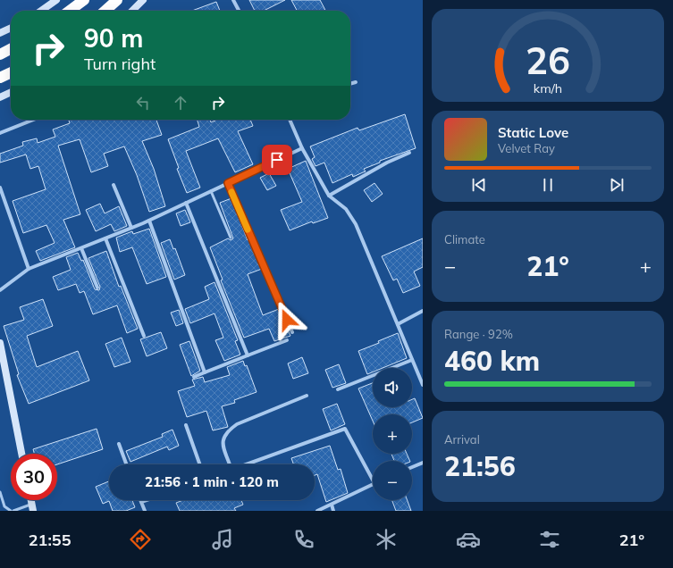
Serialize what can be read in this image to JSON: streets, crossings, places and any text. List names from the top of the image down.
{
  "page": {
    "turn": ["90 m", "Turn right"],
    "song": ["Static Love", "Velvet Ray"],
    "tile": [
      "Climate",
      ["Range · 92%", "460 km"],
      ["Arrival", "21:56"]
    ],
    "heat": ["−", "21°", "+"],
    "map_buttons": ["+", "−"],
    "limit": "30",
    "trip": "21:56 · 1 min · 120 m",
    "tabs": ["21:55", "21°"],
    "gauge": ["26", "km/h"]
  }
}
